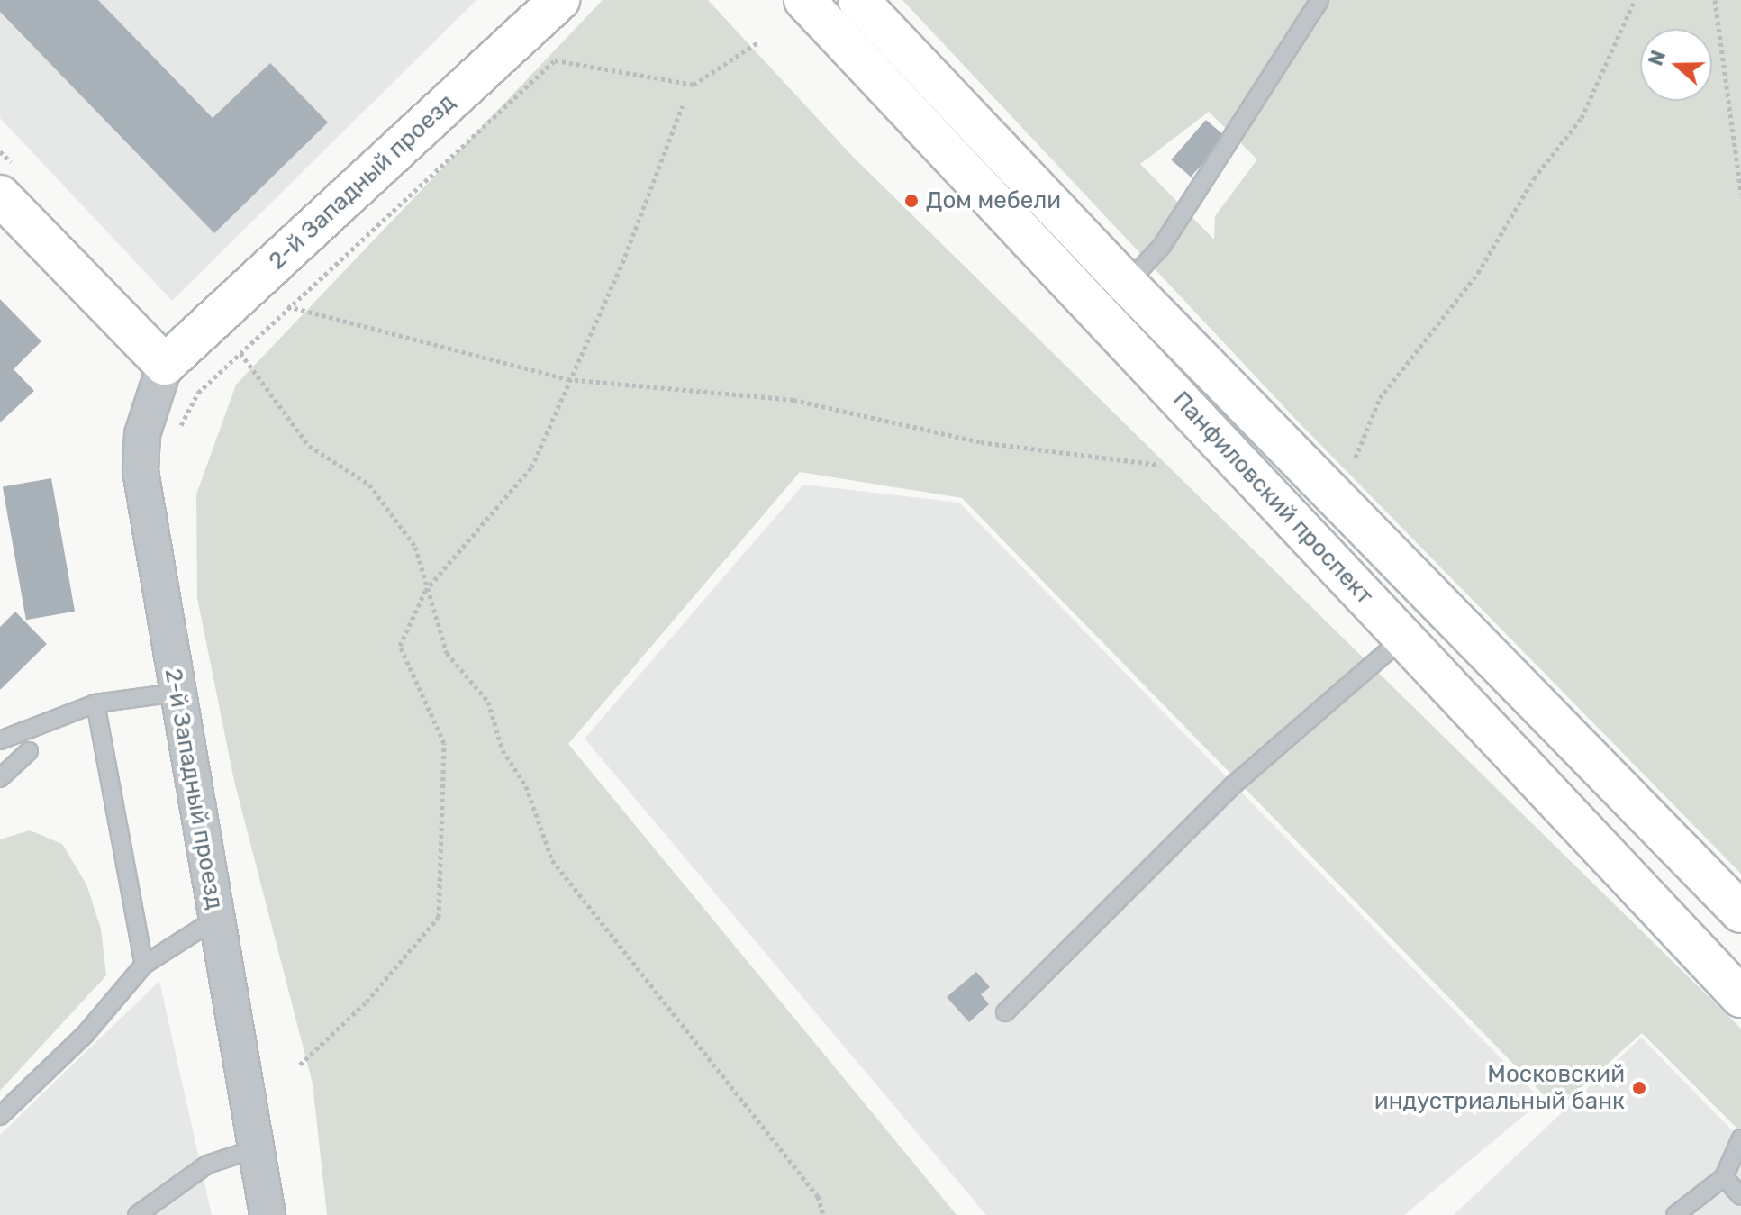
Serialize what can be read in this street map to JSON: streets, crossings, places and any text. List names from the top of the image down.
{
  "streets": {
    "main road": ["2-й Западный проезд", "Панфиловский проспект"]
  },
  "places": ["Дом мебели", "Московский индустриальный банк"],
  "north": "left"
}
